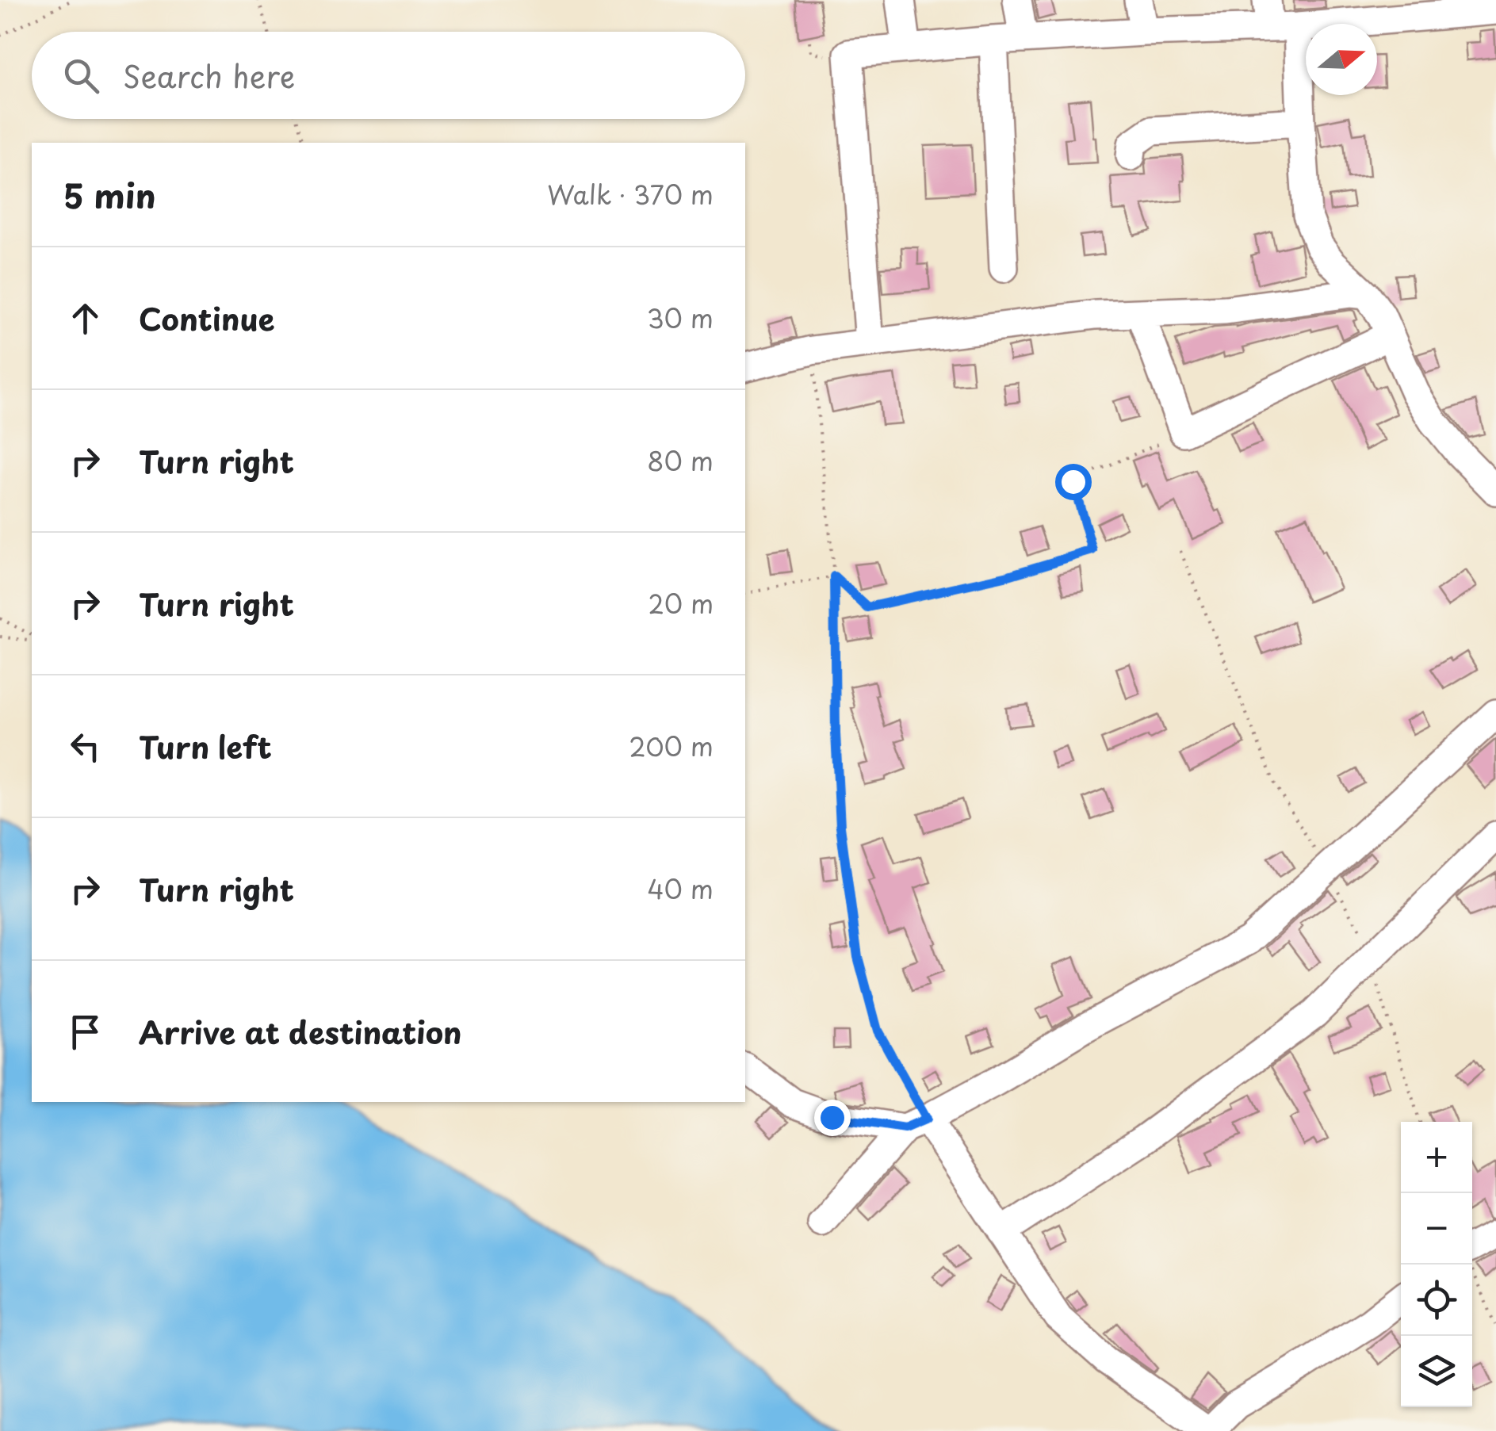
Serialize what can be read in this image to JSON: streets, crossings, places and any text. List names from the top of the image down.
{
  "north": "right",
  "page": {
    "search": "Search here",
    "heading": ["5 min", "Walk · 370 m"],
    "list": [
      ["Continue", "30 m"],
      ["Turn right", "80 m"],
      ["Turn right", "20 m"],
      ["Turn left", "200 m"],
      ["Turn right", "40 m"],
      "Arrive at destination"
    ],
    "map_buttons": ["+", "−"]
  }
}
